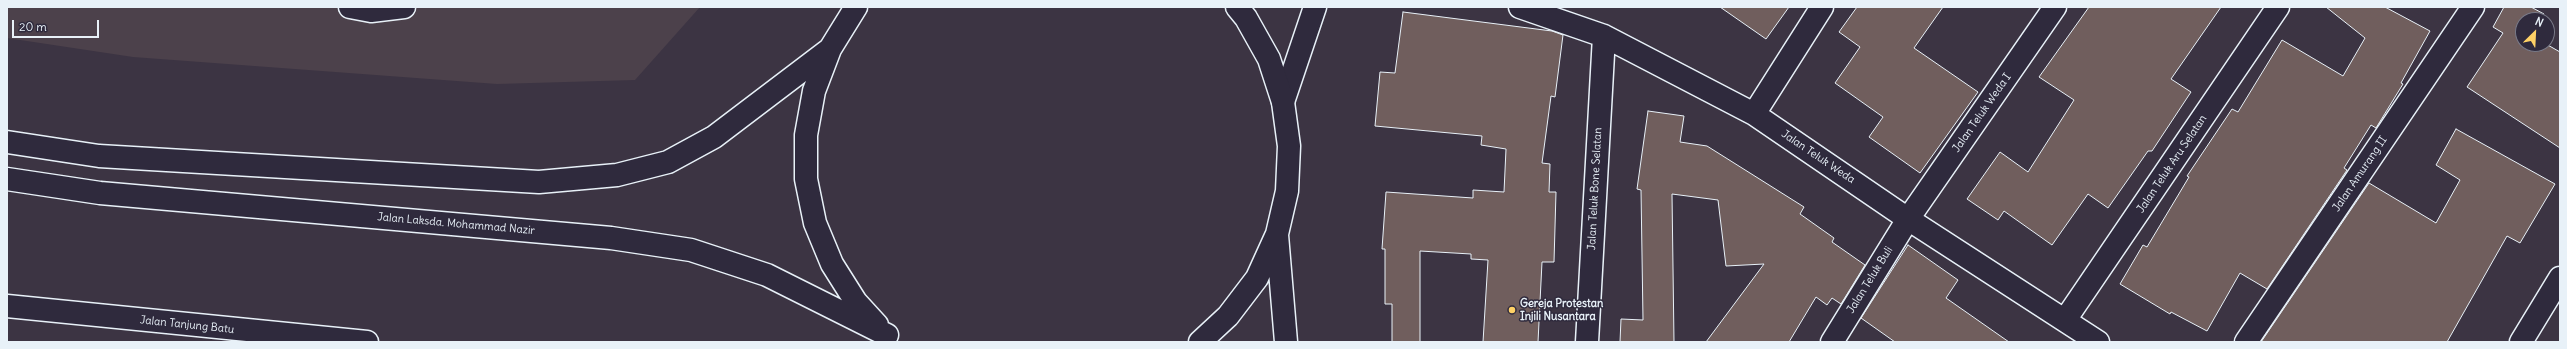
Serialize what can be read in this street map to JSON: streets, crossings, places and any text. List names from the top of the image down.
{
  "streets": {
    "main road": [
      "Jalan Teluk Weda I",
      "Jalan Teluk Weda",
      "Jalan Teluk Aru Selatan",
      "Jalan Amurang II",
      "Jalan Teluk Bone Selatan",
      "Jalan Laksda. Mohammad Nazir",
      "Jalan Teluk Buli",
      "Jalan Tanjung Batu"
    ]
  },
  "crossings": [
    ["Jalan Teluk Weda I", "Jalan Teluk Weda"],
    ["Jalan Teluk Weda I", "Jalan Teluk Buli"],
    ["Jalan Teluk Weda", "Jalan Teluk Aru Selatan"],
    ["Jalan Teluk Weda", "Jalan Teluk Bone Selatan"],
    ["Jalan Teluk Weda", "Jalan Teluk Buli"]
  ],
  "places": ["Gereja Protestan Injili Nusantara"],
  "scale_bar": "20 m",
  "north": "top right"
}
